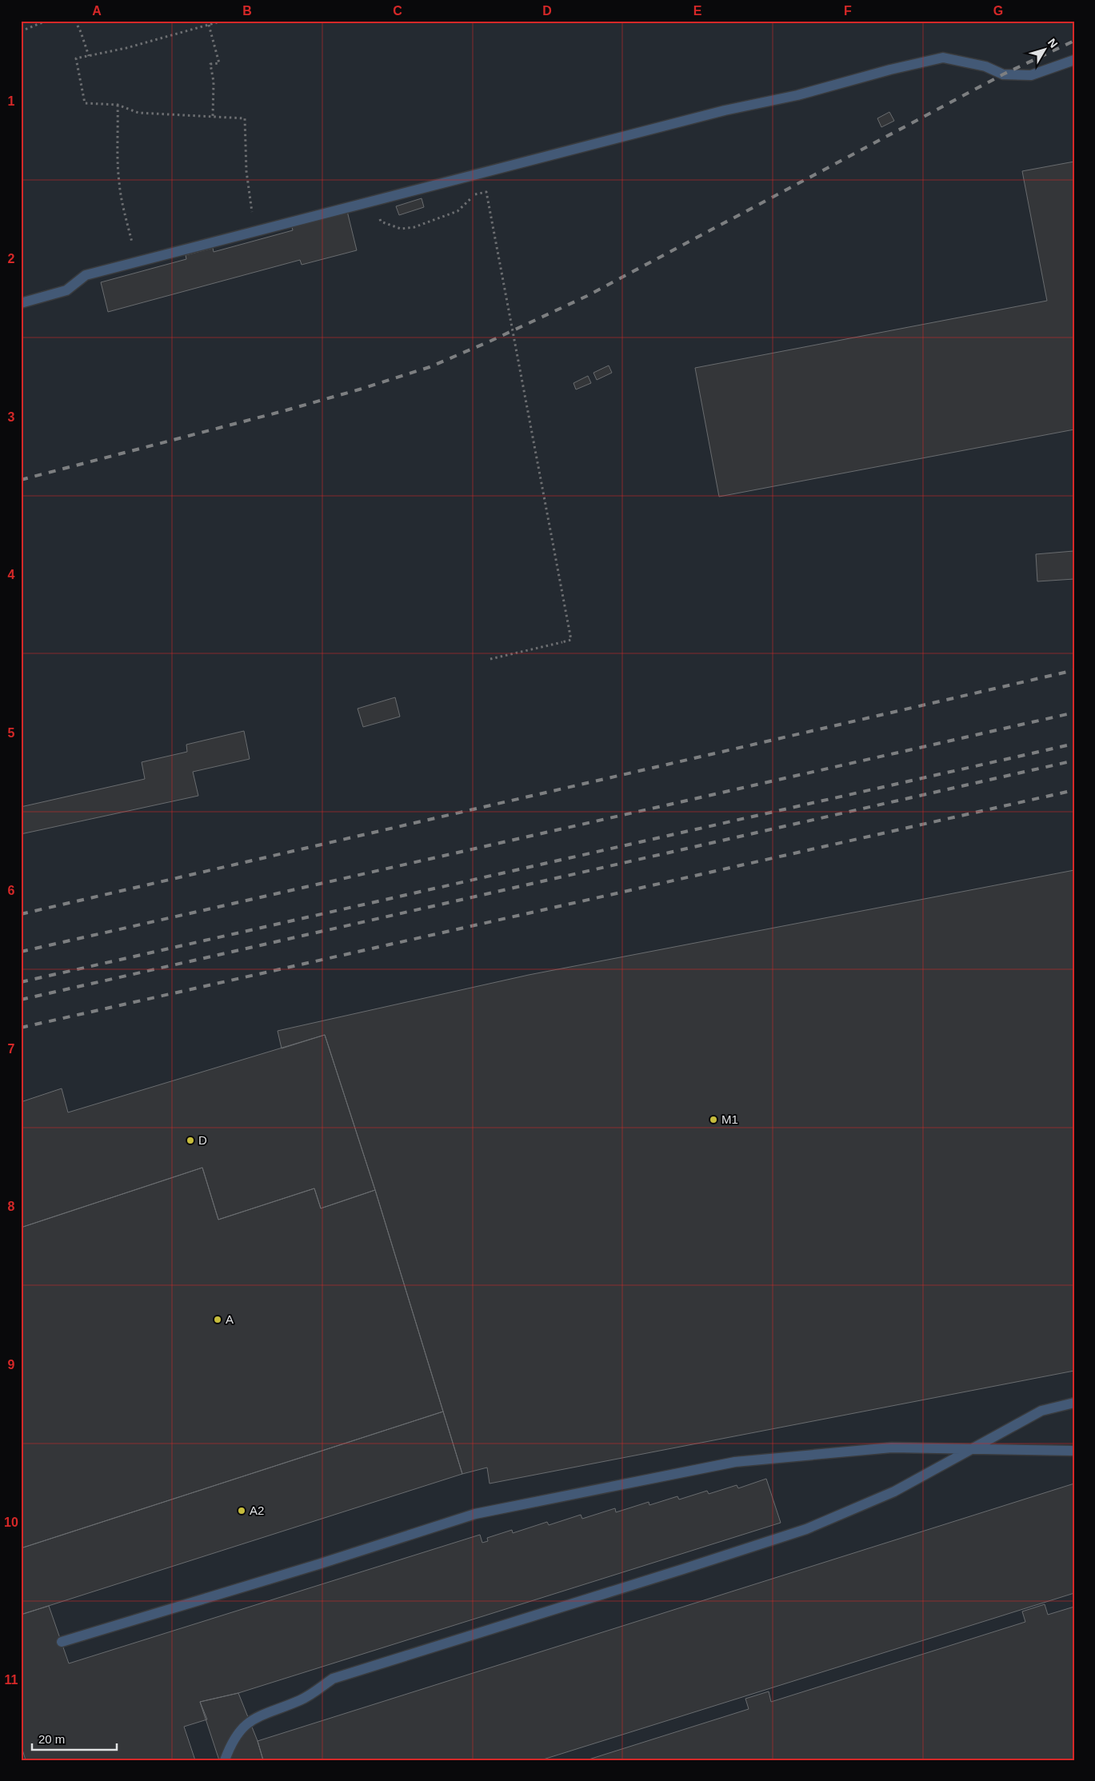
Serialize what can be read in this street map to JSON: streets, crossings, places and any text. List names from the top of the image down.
{
  "places": [
    "M1",
    "D",
    "A",
    "A2"
  ],
  "scale_bar": "20 m",
  "north": "top right",
  "grid": {
    "columns": [
      "A",
      "B",
      "C",
      "D",
      "E",
      "F",
      "G"
    ],
    "rows": [
      "1",
      "2",
      "3",
      "4",
      "5",
      "6",
      "7",
      "8",
      "9",
      "10",
      "11"
    ]
  }
}
